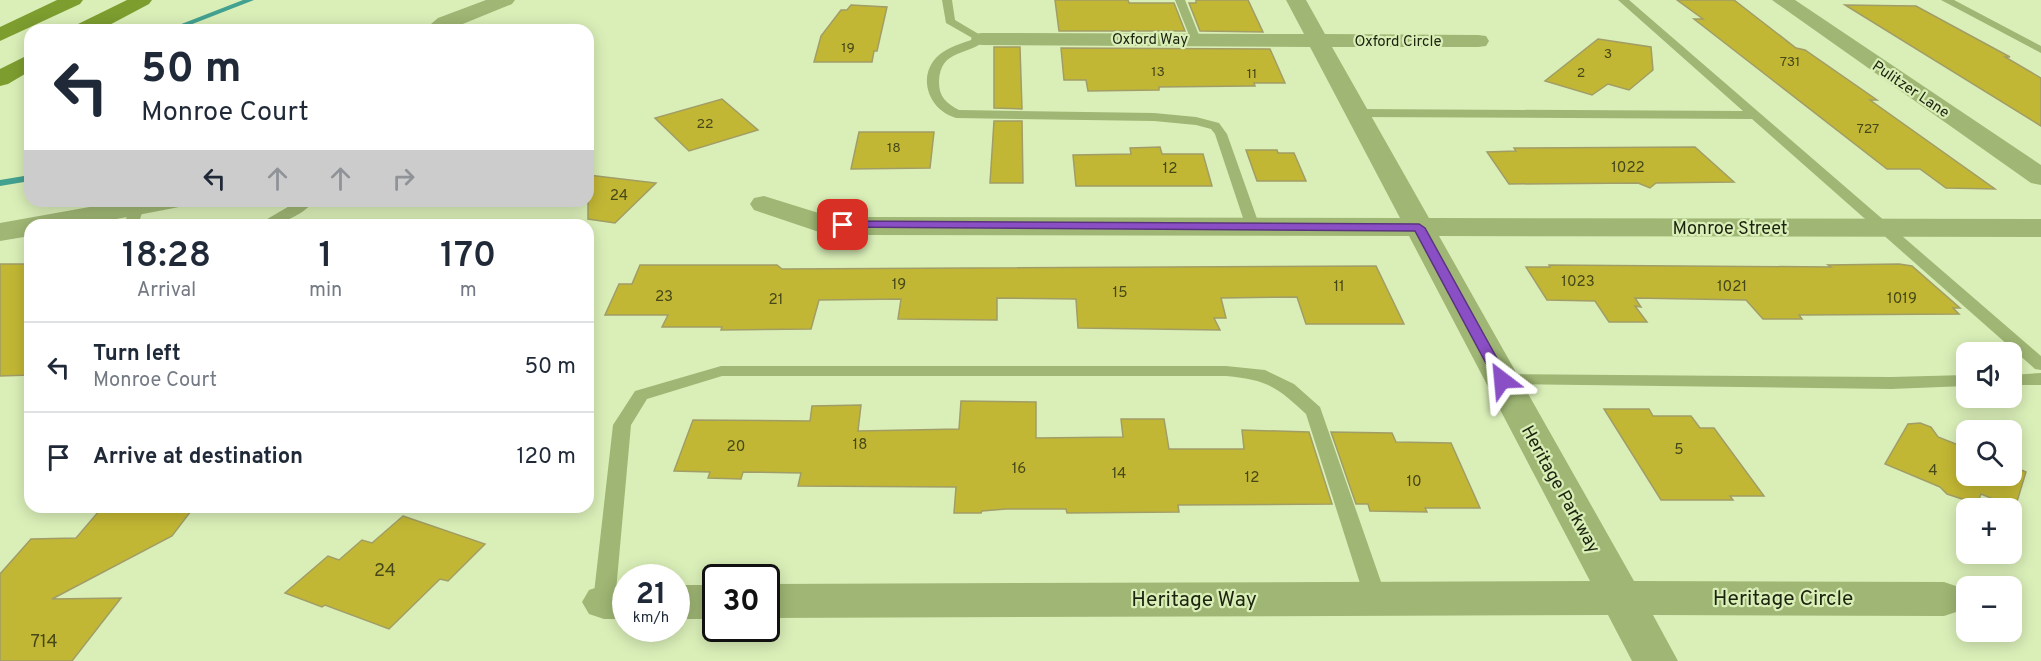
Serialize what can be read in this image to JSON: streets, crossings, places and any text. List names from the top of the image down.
{
  "streets": {
    "street": [
      "Oxford Way",
      "Oxford Circle",
      "Pulitzer Lane",
      "Monroe Street",
      "Heritage Parkway",
      "Heritage Circle",
      "Heritage Way"
    ]
  },
  "crossings": [
    ["Oxford Way", "Oxford Circle"],
    ["Oxford Way", "Heritage Parkway"],
    ["Oxford Circle", "Heritage Parkway"],
    ["Monroe Street", "Heritage Parkway"],
    ["Heritage Parkway", "Heritage Circle"],
    ["Heritage Parkway", "Heritage Way"],
    ["Heritage Circle", "Heritage Way"]
  ],
  "house_numbers": [
    "19",
    "3",
    "731",
    "13",
    "2",
    "11",
    "22",
    "727",
    "18",
    "1022",
    "12",
    "24",
    "1023",
    "19",
    "11",
    "1021",
    "15",
    "23",
    "1019",
    "21",
    "18",
    "20",
    "5",
    "16",
    "4",
    "14",
    "12",
    "10",
    "24",
    "714"
  ],
  "page": {
    "turn": ["50 m", "Monroe Court"],
    "eta": [
      "18:28",
      "Arrival",
      "1",
      "min",
      "170",
      "m"
    ],
    "list": [
      {
        "name": "Turn left",
        "note": "Monroe Court",
        "value": "50 m"
      },
      {
        "name": "Arrive at destination",
        "value": "120 m"
      }
    ],
    "map_buttons": ["+", "−"],
    "speed": "21 km/h",
    "limit": "30"
  }
}
